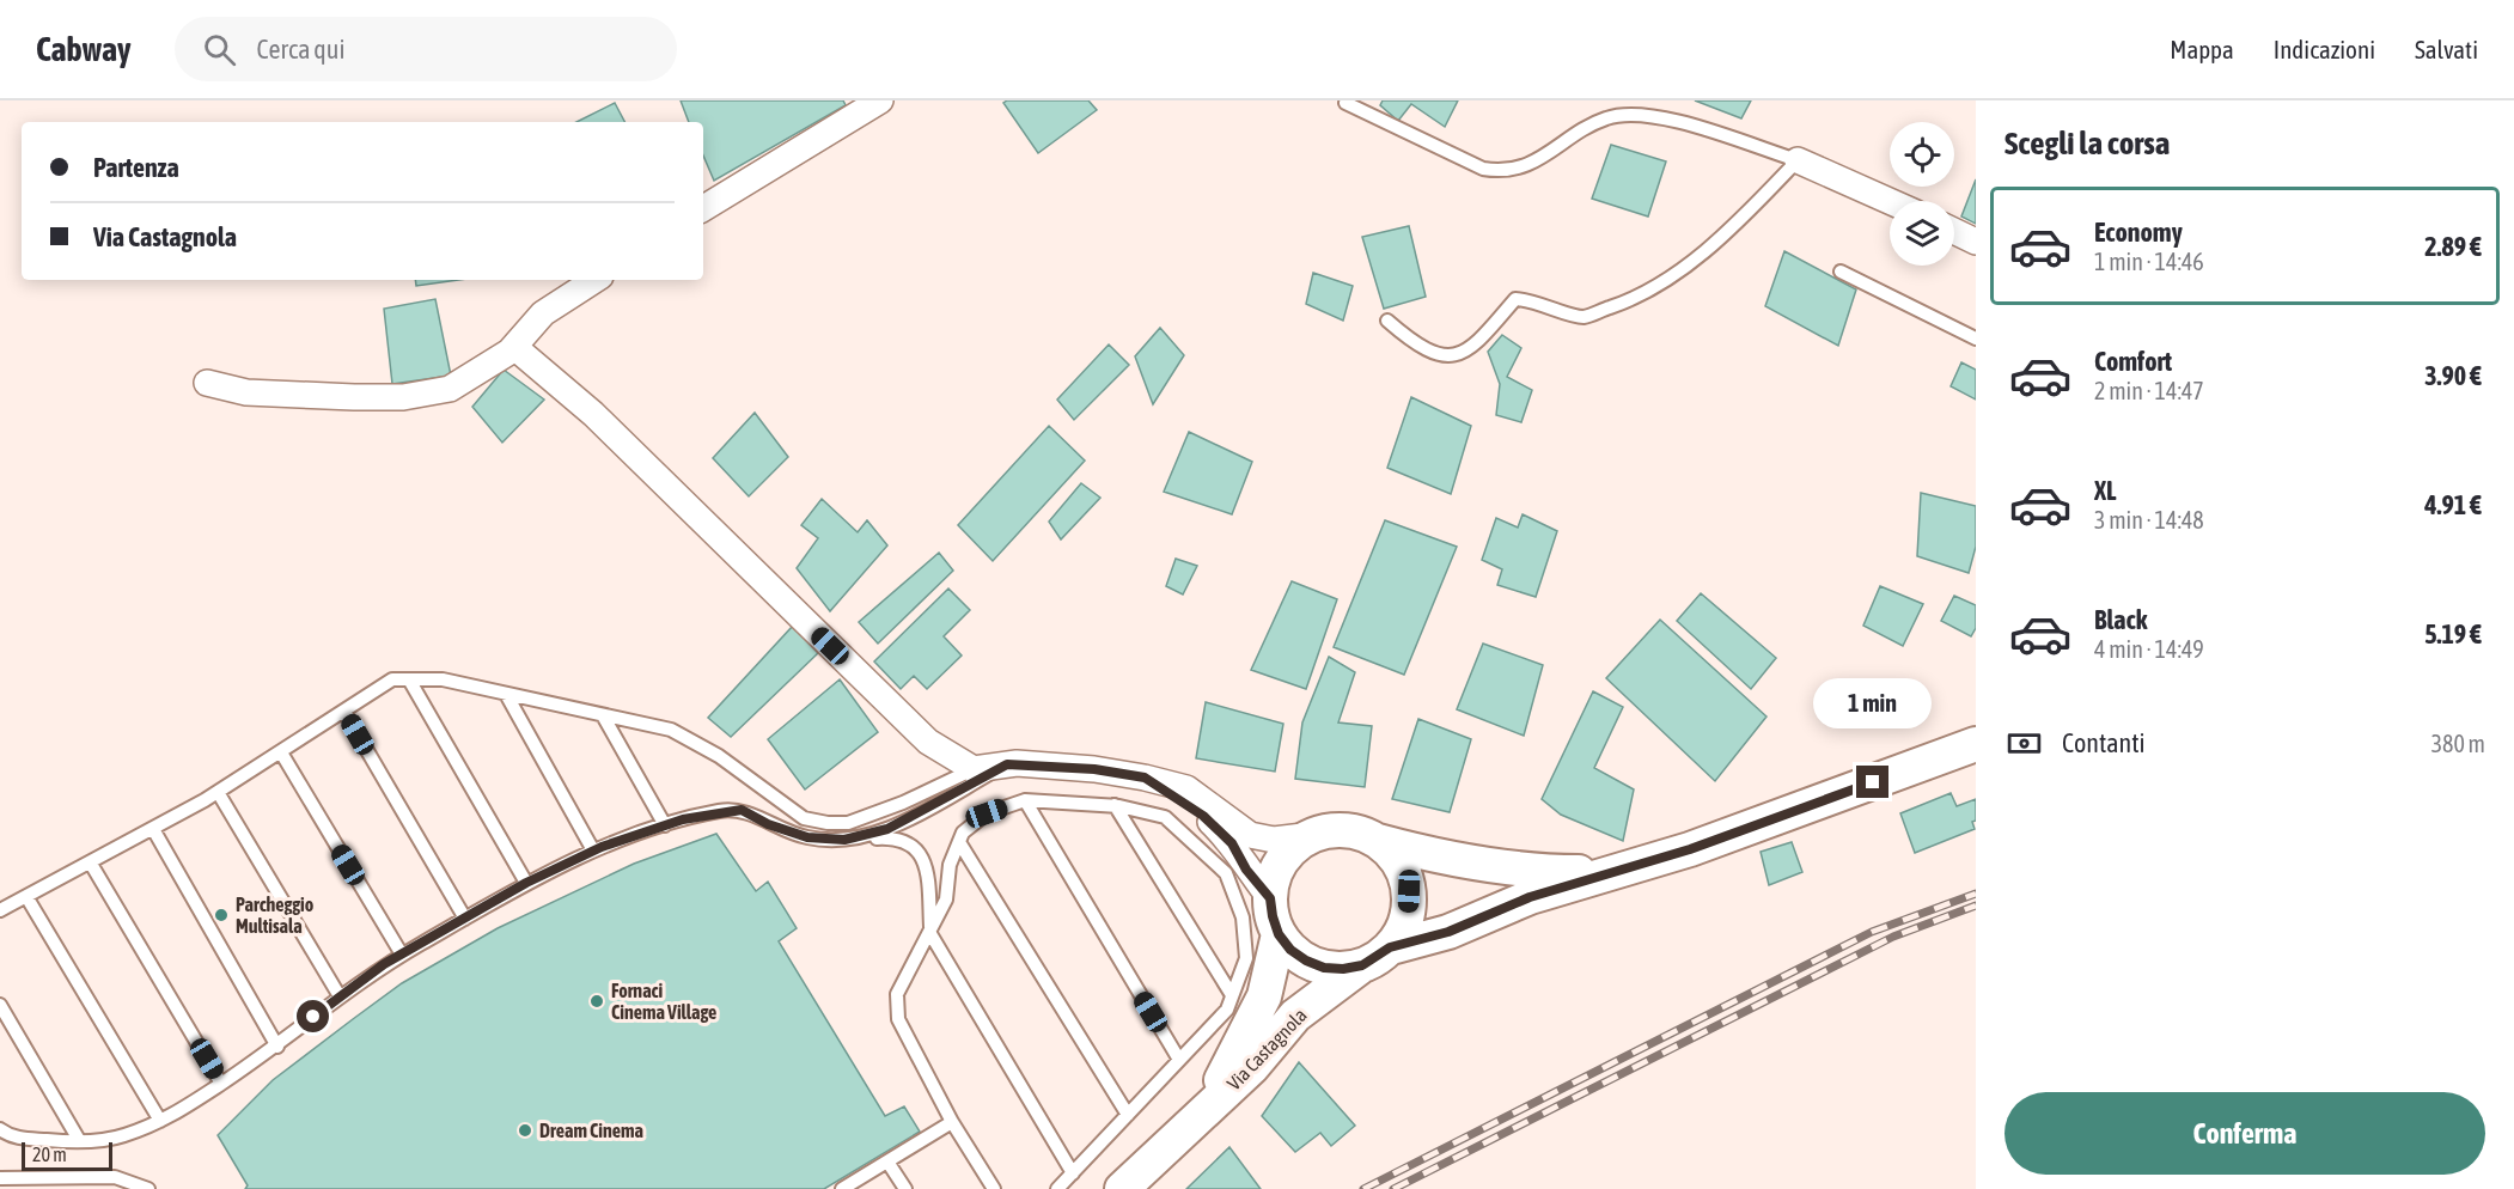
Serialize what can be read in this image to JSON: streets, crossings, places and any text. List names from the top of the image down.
{
  "streets": {
    "main road": ["Via Castagnola"]
  },
  "places": ["Parcheggio Multisala", "Fornaci Cinema Village", "Dream Cinema"],
  "scale_bar": "20 m",
  "page": {
    "header": "Cabway",
    "search": "Cerca qui",
    "nav": ["Mappa", "Indicazioni", "Salvati"],
    "heading": "Scegli la corsa",
    "banner": ["Partenza", "Via Castagnola"],
    "list": [
      {
        "name": "Economy",
        "note": "1 min · 14:46",
        "value": "2.89 €"
      },
      {
        "name": "Comfort",
        "note": "2 min · 14:47",
        "value": "3.90 €"
      },
      {
        "name": "XL",
        "note": "3 min · 14:48",
        "value": "4.91 €"
      },
      {
        "name": "Black",
        "note": "4 min · 14:49",
        "value": "5.19 €"
      }
    ],
    "bubble": "1 min",
    "pay": ["Contanti", "380 m"],
    "buttons": "Conferma",
    "scale": "20 m"
  }
}
